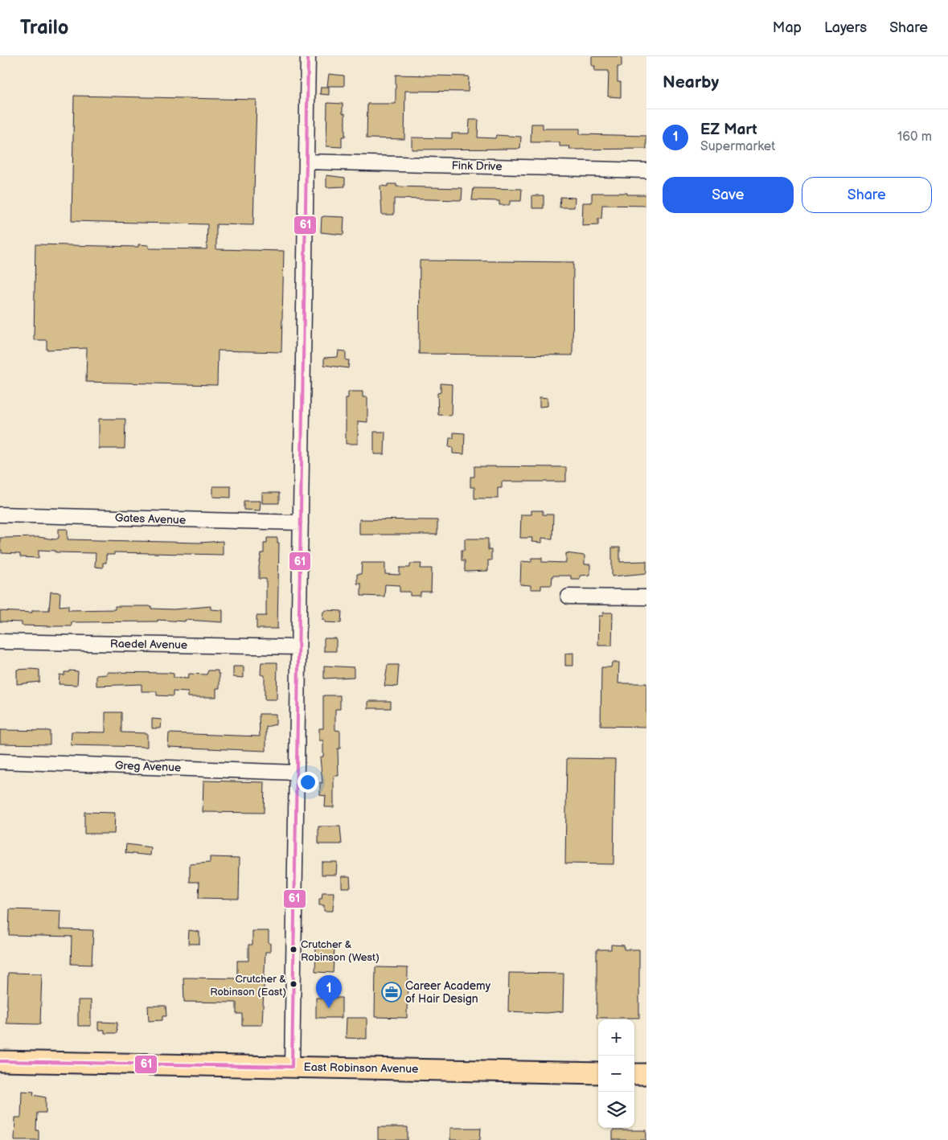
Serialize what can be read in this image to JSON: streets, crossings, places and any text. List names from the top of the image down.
{
  "streets": {
    "highway": ["East Robinson Avenue"],
    "street": [
      "Fink Drive",
      "Gates Avenue",
      "Raedel Avenue",
      "Greg Avenue"
    ]
  },
  "places": {
    "other": ["Crutcher & Robinson (West)", "Crutcher & Robinson (East)"],
    "office": ["Career Academy of Hair Design"]
  },
  "lines": ["transit line 61"],
  "page": {
    "header": "Trailo",
    "nav": ["Map", "Layers", "Share"],
    "heading": "Nearby",
    "list": [
      {
        "mark": "1",
        "name": "EZ Mart",
        "note": "Supermarket",
        "value": "160 m"
      }
    ],
    "buttons": ["Save", "Share"],
    "pins": "1",
    "map_buttons": ["+", "−"]
  }
}
